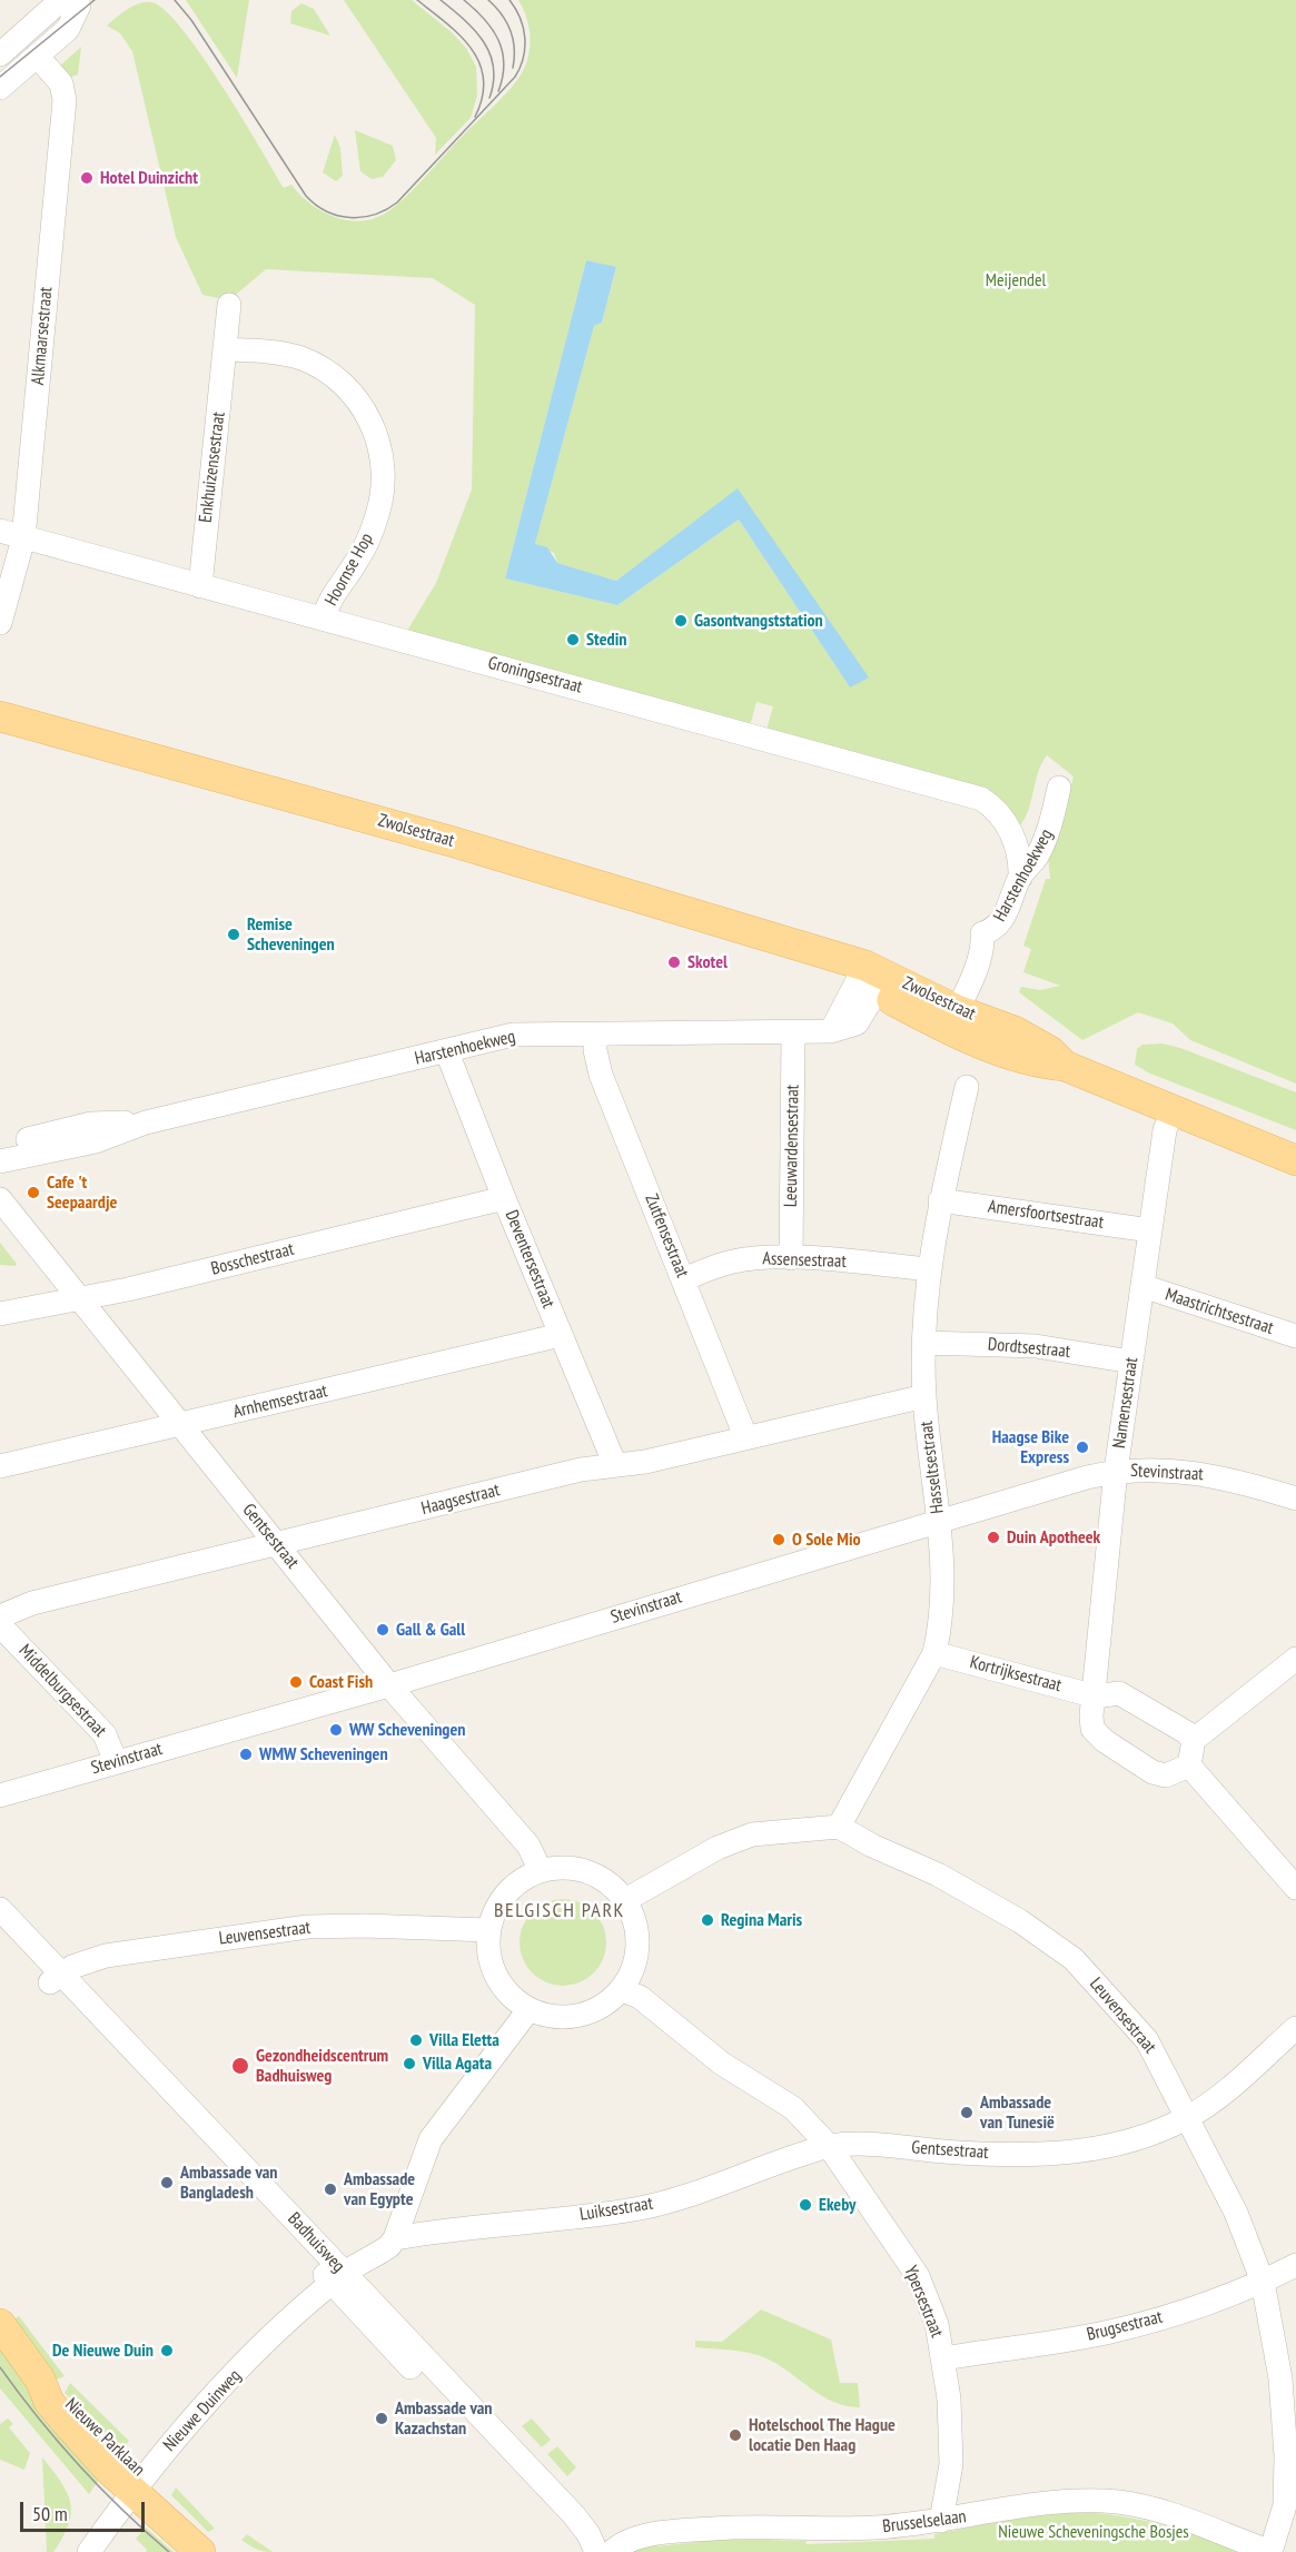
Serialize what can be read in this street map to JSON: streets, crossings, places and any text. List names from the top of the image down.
{
  "streets": {
    "main road": ["Zwolsestraat", "Nieuwe Parklaan"],
    "street": [
      "Alkmaarsestraat",
      "Enkhuizensestraat",
      "Hoornse Hop",
      "Groningsestraat",
      "Harstenhoekweg",
      "Leeuwardensestraat",
      "Amersfoortsestraat",
      "Zutfensestraat",
      "Bosschestraat",
      "Deventersestraat",
      "Assensestraat",
      "Maastrichtsestraat",
      "Dordtsestraat",
      "Arnhemsestraat",
      "Namensestraat",
      "Hasseltsestraat",
      "Stevinstraat",
      "Haagsestraat",
      "Gentsestraat",
      "Kortrijksestraat",
      "Middelburgsestraat",
      "Leuvensestraat",
      "Luiksestraat",
      "Badhuisweg",
      "Ypersestraat",
      "Brugsestraat",
      "Nieuwe Duinweg",
      "Brusselselaan"
    ]
  },
  "crossings": [
    ["Alkmaarsestraat", "Groningsestraat"],
    ["Enkhuizensestraat", "Hoornse Hop"],
    ["Enkhuizensestraat", "Groningsestraat"],
    ["Hoornse Hop", "Groningsestraat"],
    ["Groningsestraat", "Harstenhoekweg"],
    ["Zwolsestraat", "Harstenhoekweg"],
    ["Zwolsestraat", "Namensestraat"],
    ["Harstenhoekweg", "Leeuwardensestraat"],
    ["Harstenhoekweg", "Zutfensestraat"],
    ["Harstenhoekweg", "Deventersestraat"],
    ["Leeuwardensestraat", "Assensestraat"],
    ["Amersfoortsestraat", "Namensestraat"],
    ["Amersfoortsestraat", "Hasseltsestraat"],
    ["Zutfensestraat", "Assensestraat"],
    ["Zutfensestraat", "Haagsestraat"],
    ["Bosschestraat", "Deventersestraat"],
    ["Bosschestraat", "Gentsestraat"],
    ["Deventersestraat", "Arnhemsestraat"],
    ["Deventersestraat", "Haagsestraat"],
    ["Assensestraat", "Hasseltsestraat"],
    ["Maastrichtsestraat", "Namensestraat"],
    ["Dordtsestraat", "Namensestraat"],
    ["Dordtsestraat", "Hasseltsestraat"],
    ["Arnhemsestraat", "Gentsestraat"],
    ["Namensestraat", "Stevinstraat"],
    ["Namensestraat", "Kortrijksestraat"],
    ["Hasseltsestraat", "Stevinstraat"],
    ["Hasseltsestraat", "Haagsestraat"],
    ["Hasseltsestraat", "Kortrijksestraat"],
    ["Hasseltsestraat", "Leuvensestraat"],
    ["Stevinstraat", "Gentsestraat"],
    ["Stevinstraat", "Middelburgsestraat"],
    ["Haagsestraat", "Gentsestraat"],
    ["Gentsestraat", "Leuvensestraat"],
    ["Gentsestraat", "Luiksestraat"],
    ["Gentsestraat", "Ypersestraat"],
    ["Leuvensestraat", "Badhuisweg"],
    ["Leuvensestraat", "Brugsestraat"],
    ["Leuvensestraat", "Brusselselaan"],
    ["Luiksestraat", "Ypersestraat"],
    ["Luiksestraat", "Nieuwe Duinweg"],
    ["Badhuisweg", "Nieuwe Duinweg"],
    ["Ypersestraat", "Brugsestraat"],
    ["Ypersestraat", "Brusselselaan"],
    ["Nieuwe Duinweg", "Nieuwe Parklaan"]
  ],
  "districts": ["BELGISCH PARK"],
  "parks": ["Meijendel", "Nieuwe Scheveningsche Bosjes"],
  "places": [
    "Hotel Duinzicht",
    "Gasontvangststation",
    "Stedin",
    "Remise Scheveningen",
    "Skotel",
    "Cafe 't Seepaardje",
    "Haagse Bike Express",
    "Duin Apotheek",
    "O Sole Mio",
    "Gall & Gall",
    "Coast Fish",
    "WW Scheveningen",
    "WMW Scheveningen",
    "Regina Maris",
    "Villa Eletta",
    "Villa Agata",
    "Gezondheidscentrum Badhuisweg",
    "Ambassade van Tunesië",
    "Ambassade van Bangladesh",
    "Ambassade van Egypte",
    "Ekeby",
    "De Nieuwe Duin",
    "Ambassade van Kazachstan",
    "Hotelschool The Hague locatie Den Haag"
  ],
  "scale_bar": "50 m"
}
